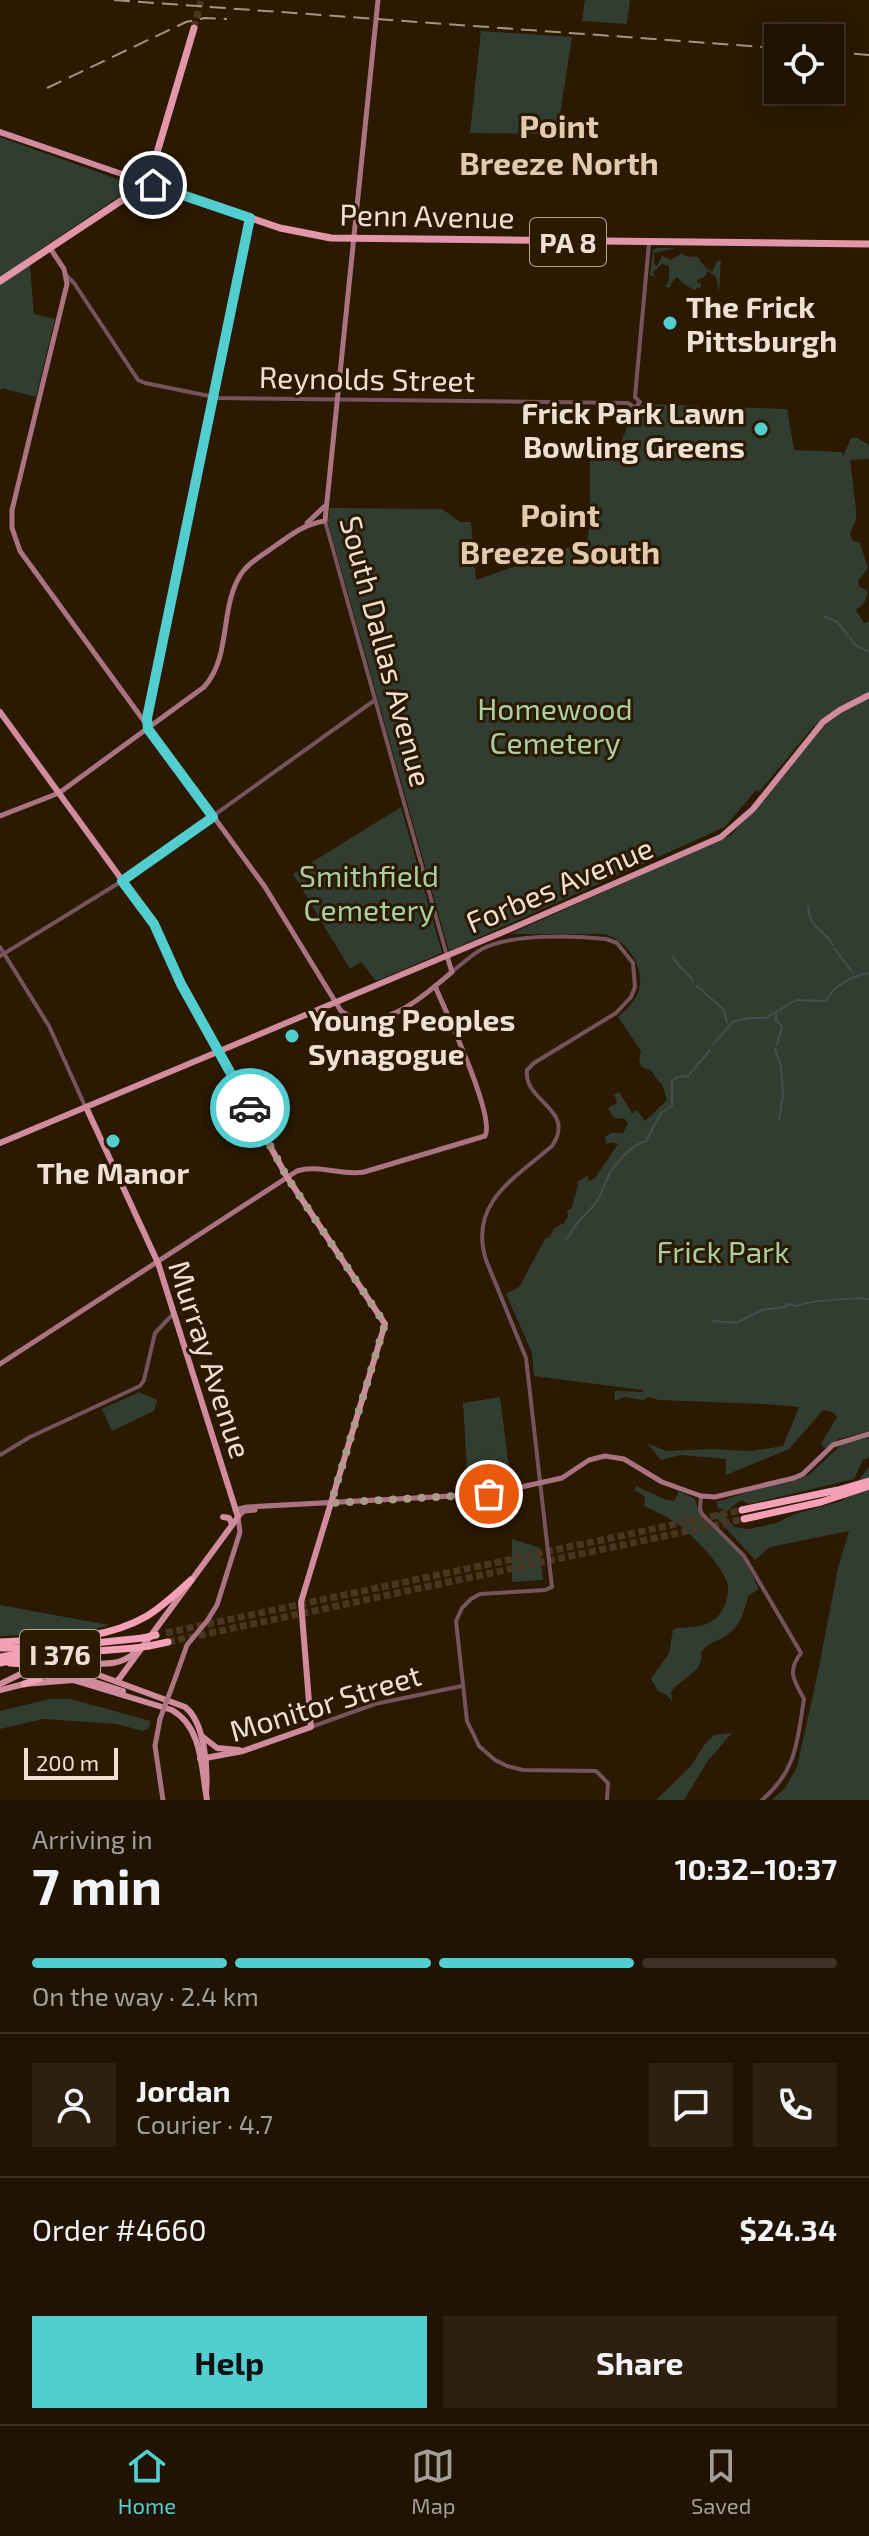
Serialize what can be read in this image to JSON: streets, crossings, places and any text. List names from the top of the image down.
{
  "streets": {
    "highway": ["Penn Avenue", "PA 8", "I 376"],
    "main road": [
      "South Dallas Avenue",
      "Forbes Avenue",
      "Murray Avenue",
      "Monitor Street"
    ],
    "street": ["Reynolds Street"]
  },
  "crossings": [
    ["Penn Avenue", "South Dallas Avenue"],
    ["Reynolds Street", "South Dallas Avenue"],
    ["South Dallas Avenue", "Forbes Avenue"],
    ["Forbes Avenue", "Murray Avenue"]
  ],
  "districts": ["Point Breeze North", "Point Breeze South"],
  "parks": ["Homewood Cemetery", "Smithfield Cemetery", "Frick Park"],
  "places": [
    "The Frick Pittsburgh",
    "Frick Park Lawn Bowling Greens",
    "Young Peoples Synagogue",
    "The Manor"
  ],
  "scale_bar": "200 m",
  "page": {
    "scale": "200 m",
    "heading": ["7 min", "Arriving in", "10:32–10:37"],
    "panel": [
      "Jordan",
      "Courier · 4.7",
      "Order #4660",
      "$24.34"
    ],
    "bar": "On the way · 2.4 km",
    "buttons": ["Help", "Share"],
    "tabs": ["Home", "Map", "Saved"]
  }
}
